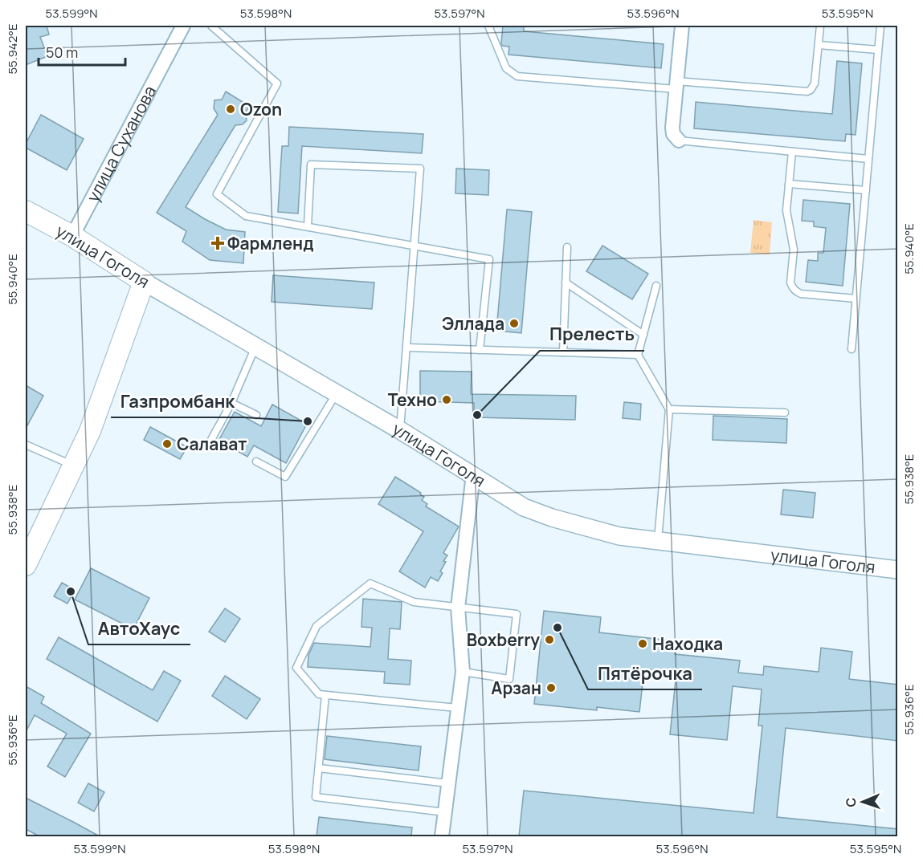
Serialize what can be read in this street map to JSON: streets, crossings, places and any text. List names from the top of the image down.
{
  "streets": {
    "main road": ["улица Гоголя"],
    "street": ["улица Суханова"]
  },
  "crossings": [
    ["улица Суханова", "улица Гоголя"]
  ],
  "places": {
    "other": [
      "Ozon",
      "Эллада",
      "Техно",
      "Прелесть",
      "Газпромбанк",
      "Салават",
      "АвтоХаус",
      "Пятёрочка",
      "Boxberry",
      "Находка",
      "Арзан"
    ],
    "health": ["Фармленд"]
  },
  "scale_bar": "50 m",
  "north": "left",
  "coordinates": [
    "53.599°N",
    "53.598°N",
    "53.597°N",
    "53.596°N",
    "53.595°N",
    "55.942°E",
    "55.940°E",
    "55.938°E",
    "55.936°E"
  ]
}
